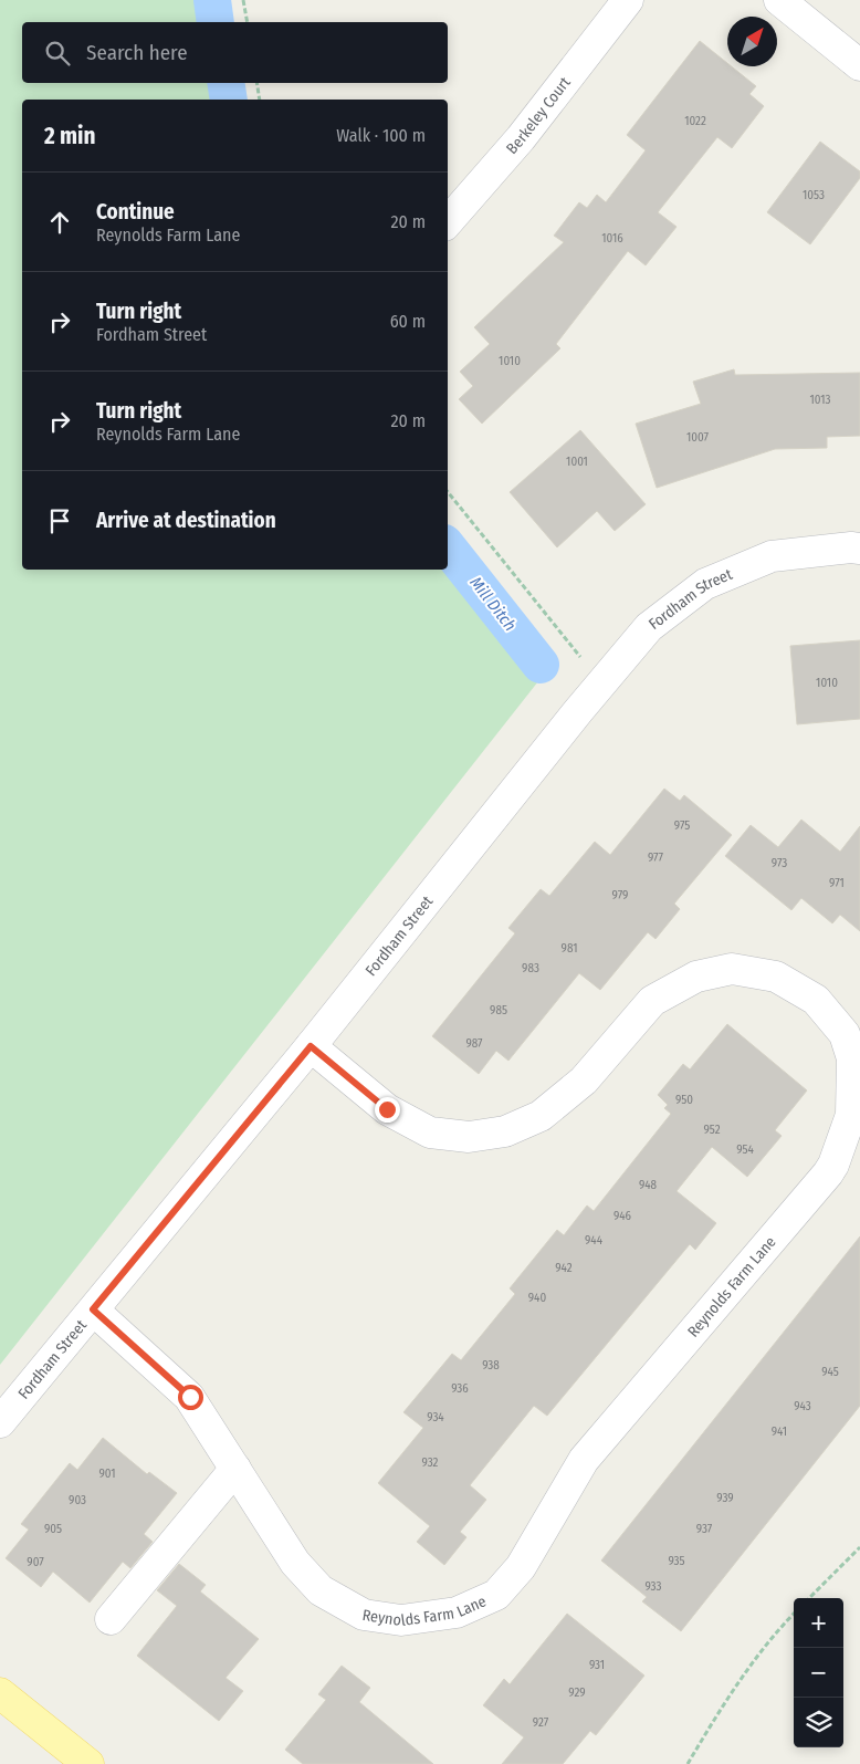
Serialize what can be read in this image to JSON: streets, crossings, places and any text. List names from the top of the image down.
{
  "streets": {
    "street": ["Berkeley Court", "Fordham Street", "Reynolds Farm Lane"]
  },
  "crossings": [
    ["Fordham Street", "Reynolds Farm Lane"]
  ],
  "water": ["Mill Ditch"],
  "house_numbers": [
    "1022",
    "1053",
    "1016",
    "1010",
    "1013",
    "1007",
    "1001",
    "1010",
    "975",
    "977",
    "973",
    "971",
    "979",
    "981",
    "983",
    "985",
    "987",
    "950",
    "952",
    "954",
    "948",
    "946",
    "944",
    "942",
    "940",
    "938",
    "945",
    "936",
    "943",
    "934",
    "941",
    "932",
    "901",
    "939",
    "903",
    "905",
    "937",
    "935",
    "907",
    "933",
    "931",
    "929",
    "927"
  ],
  "north": "top right",
  "page": {
    "search": "Search here",
    "heading": ["2 min", "Walk · 100 m"],
    "list": [
      ["Continue", "Reynolds Farm Lane", "20 m"],
      ["Turn right", "Fordham Street", "60 m"],
      ["Turn right", "Reynolds Farm Lane", "20 m"],
      "Arrive at destination"
    ],
    "map_buttons": ["+", "−"]
  }
}
